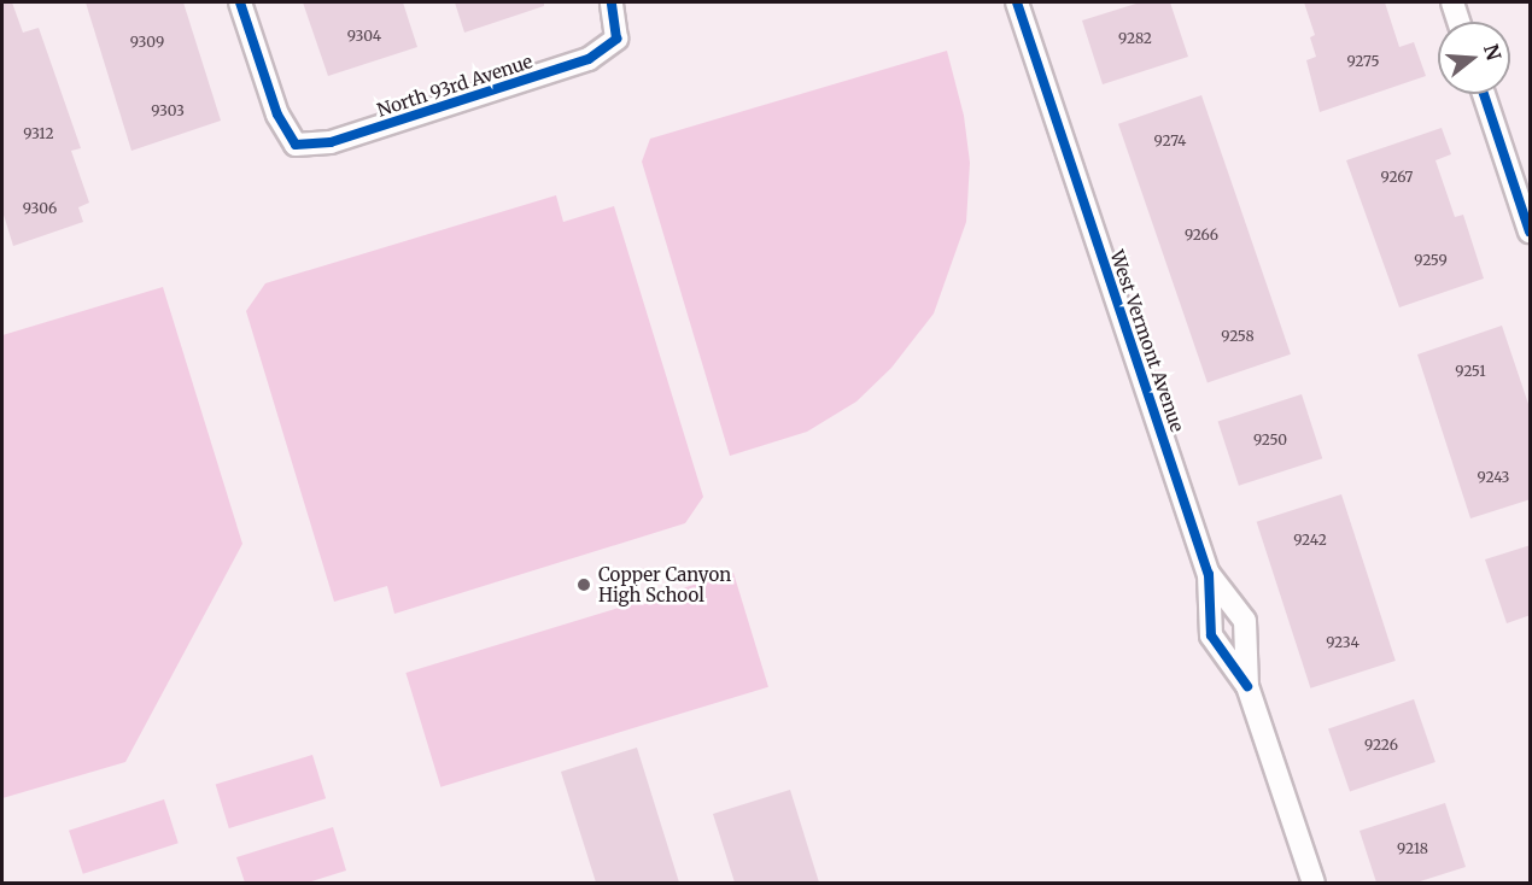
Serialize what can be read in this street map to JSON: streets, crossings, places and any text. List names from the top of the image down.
{
  "streets": {
    "street": ["North 93rd Avenue", "West Vermont Avenue"]
  },
  "places": ["Copper Canyon High School"],
  "house_numbers": [
    "9304",
    "9282",
    "9309",
    "9275",
    "9303",
    "9312",
    "9274",
    "9267",
    "9306",
    "9266",
    "9259",
    "9258",
    "9251",
    "9250",
    "9243",
    "9242",
    "9234",
    "9226",
    "9218"
  ],
  "north": "right"
}
